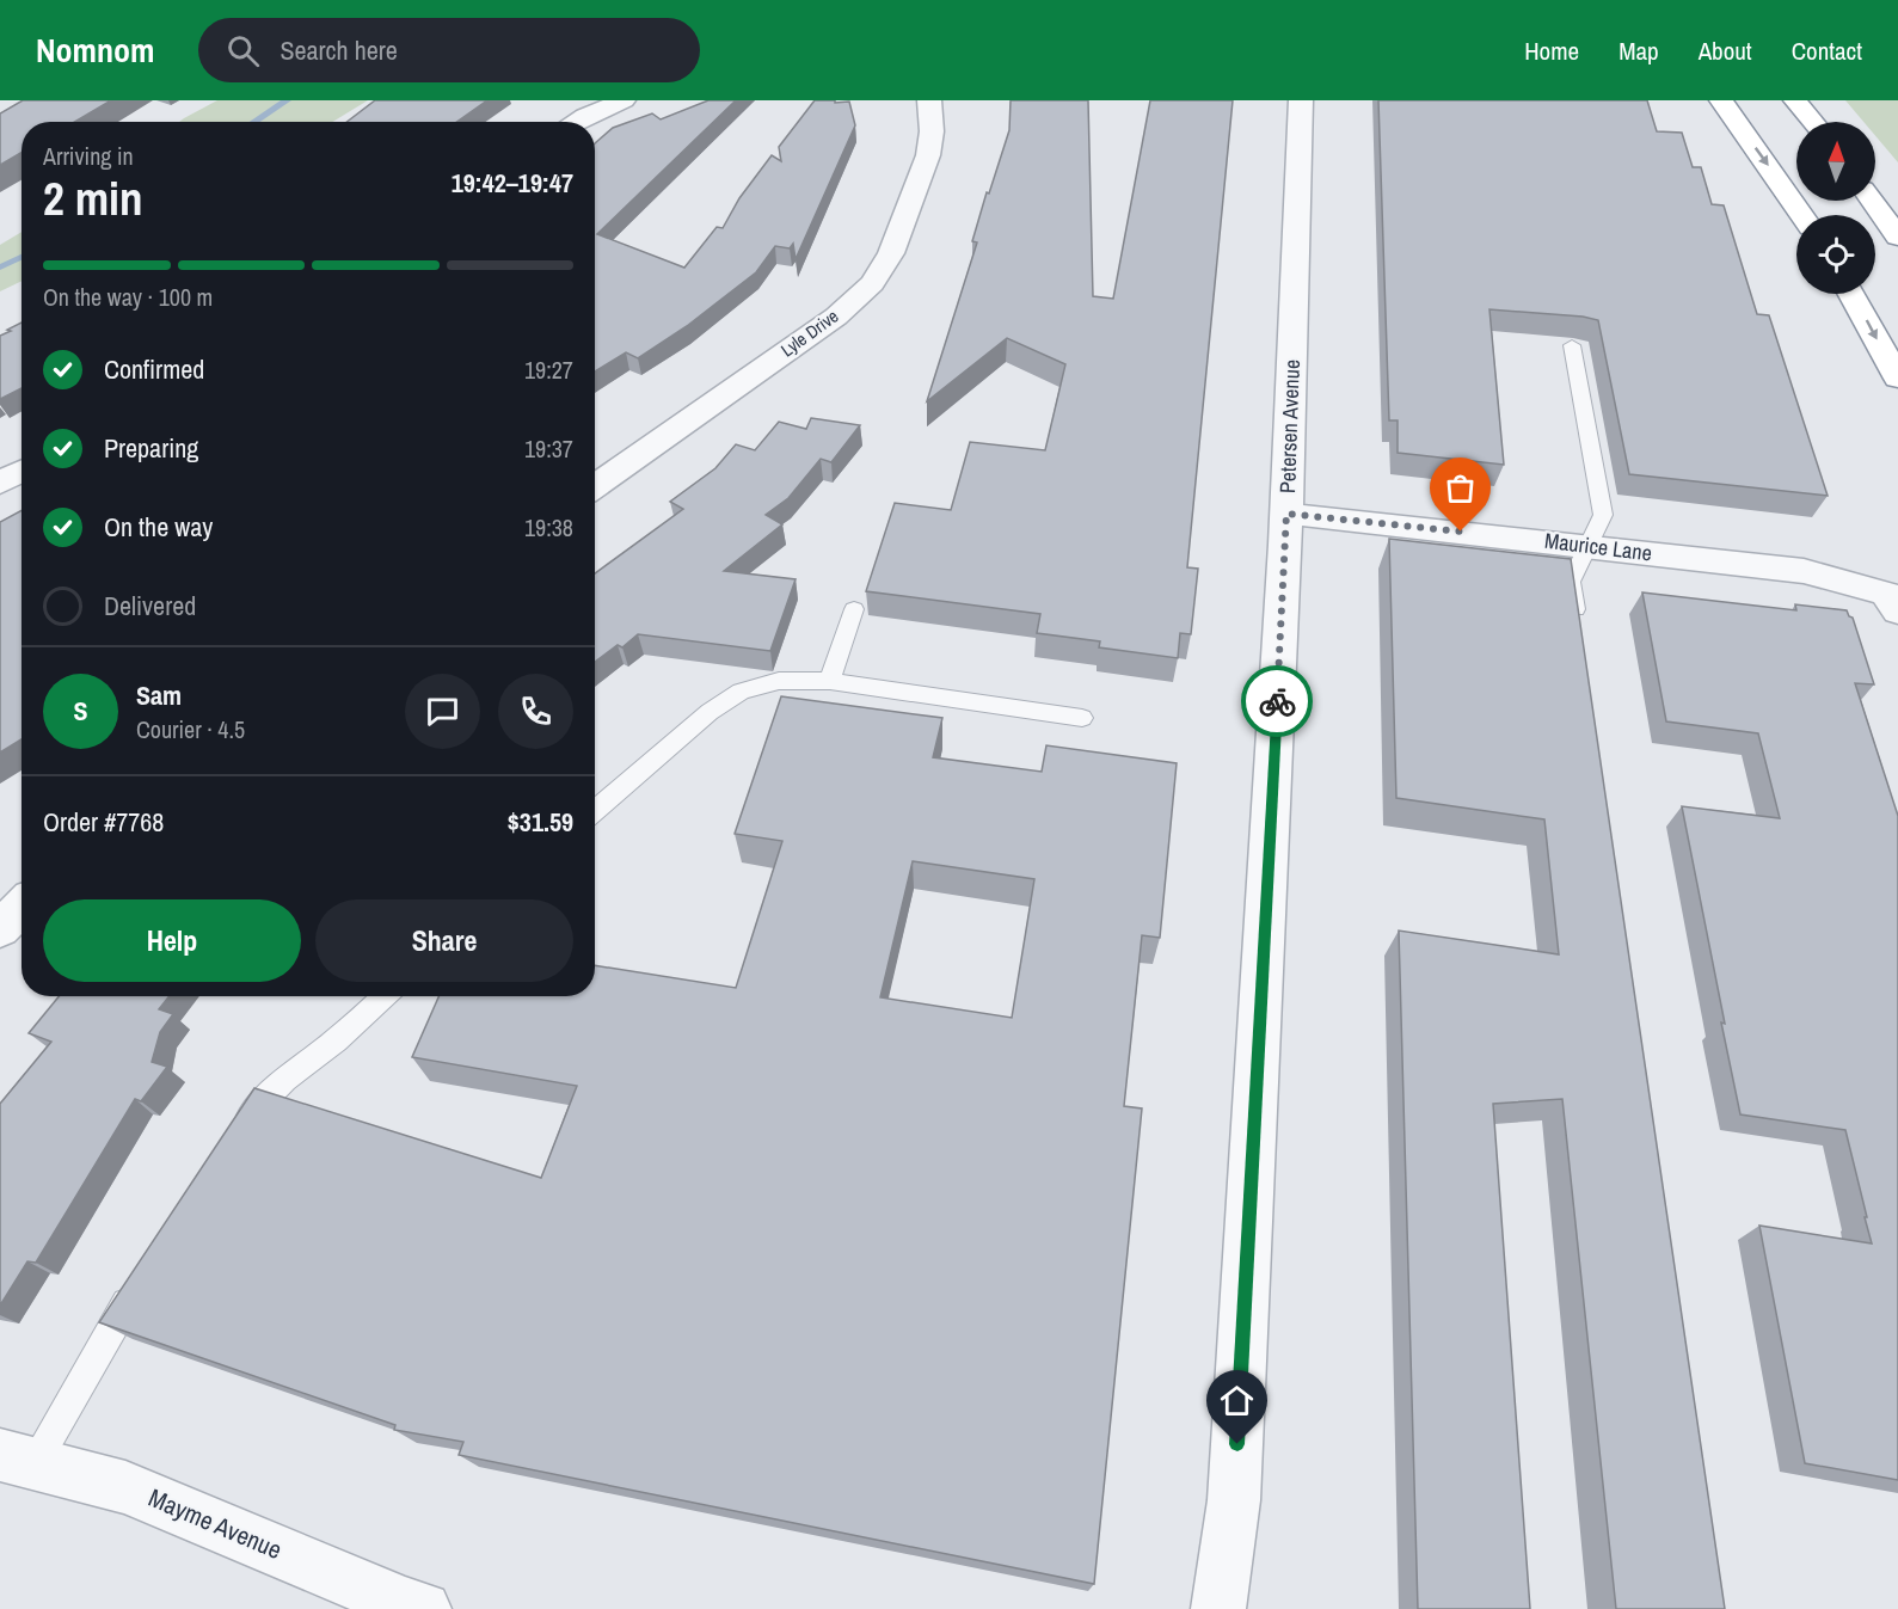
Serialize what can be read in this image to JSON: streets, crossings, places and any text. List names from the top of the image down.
{
  "streets": {
    "street": [
      "Lyle Drive",
      "Petersen Avenue",
      "Maurice Lane",
      "Mayme Avenue"
    ]
  },
  "crossings": [
    ["Petersen Avenue", "Maurice Lane"]
  ],
  "north": "top",
  "page": {
    "header": "Nomnom",
    "search": "Search here",
    "nav": [
      "Home",
      "Map",
      "About",
      "Contact"
    ],
    "heading": ["2 min", "Arriving in", "19:42–19:47"],
    "panel": [
      "Sam",
      "Courier · 4.5",
      "Order #7768",
      "$31.59"
    ],
    "bar": "On the way · 100 m",
    "list": [
      ["Confirmed", "19:27"],
      ["Preparing", "19:37"],
      ["On the way", "19:38"],
      "Delivered"
    ],
    "round": "S",
    "buttons": ["Help", "Share"]
  }
}
